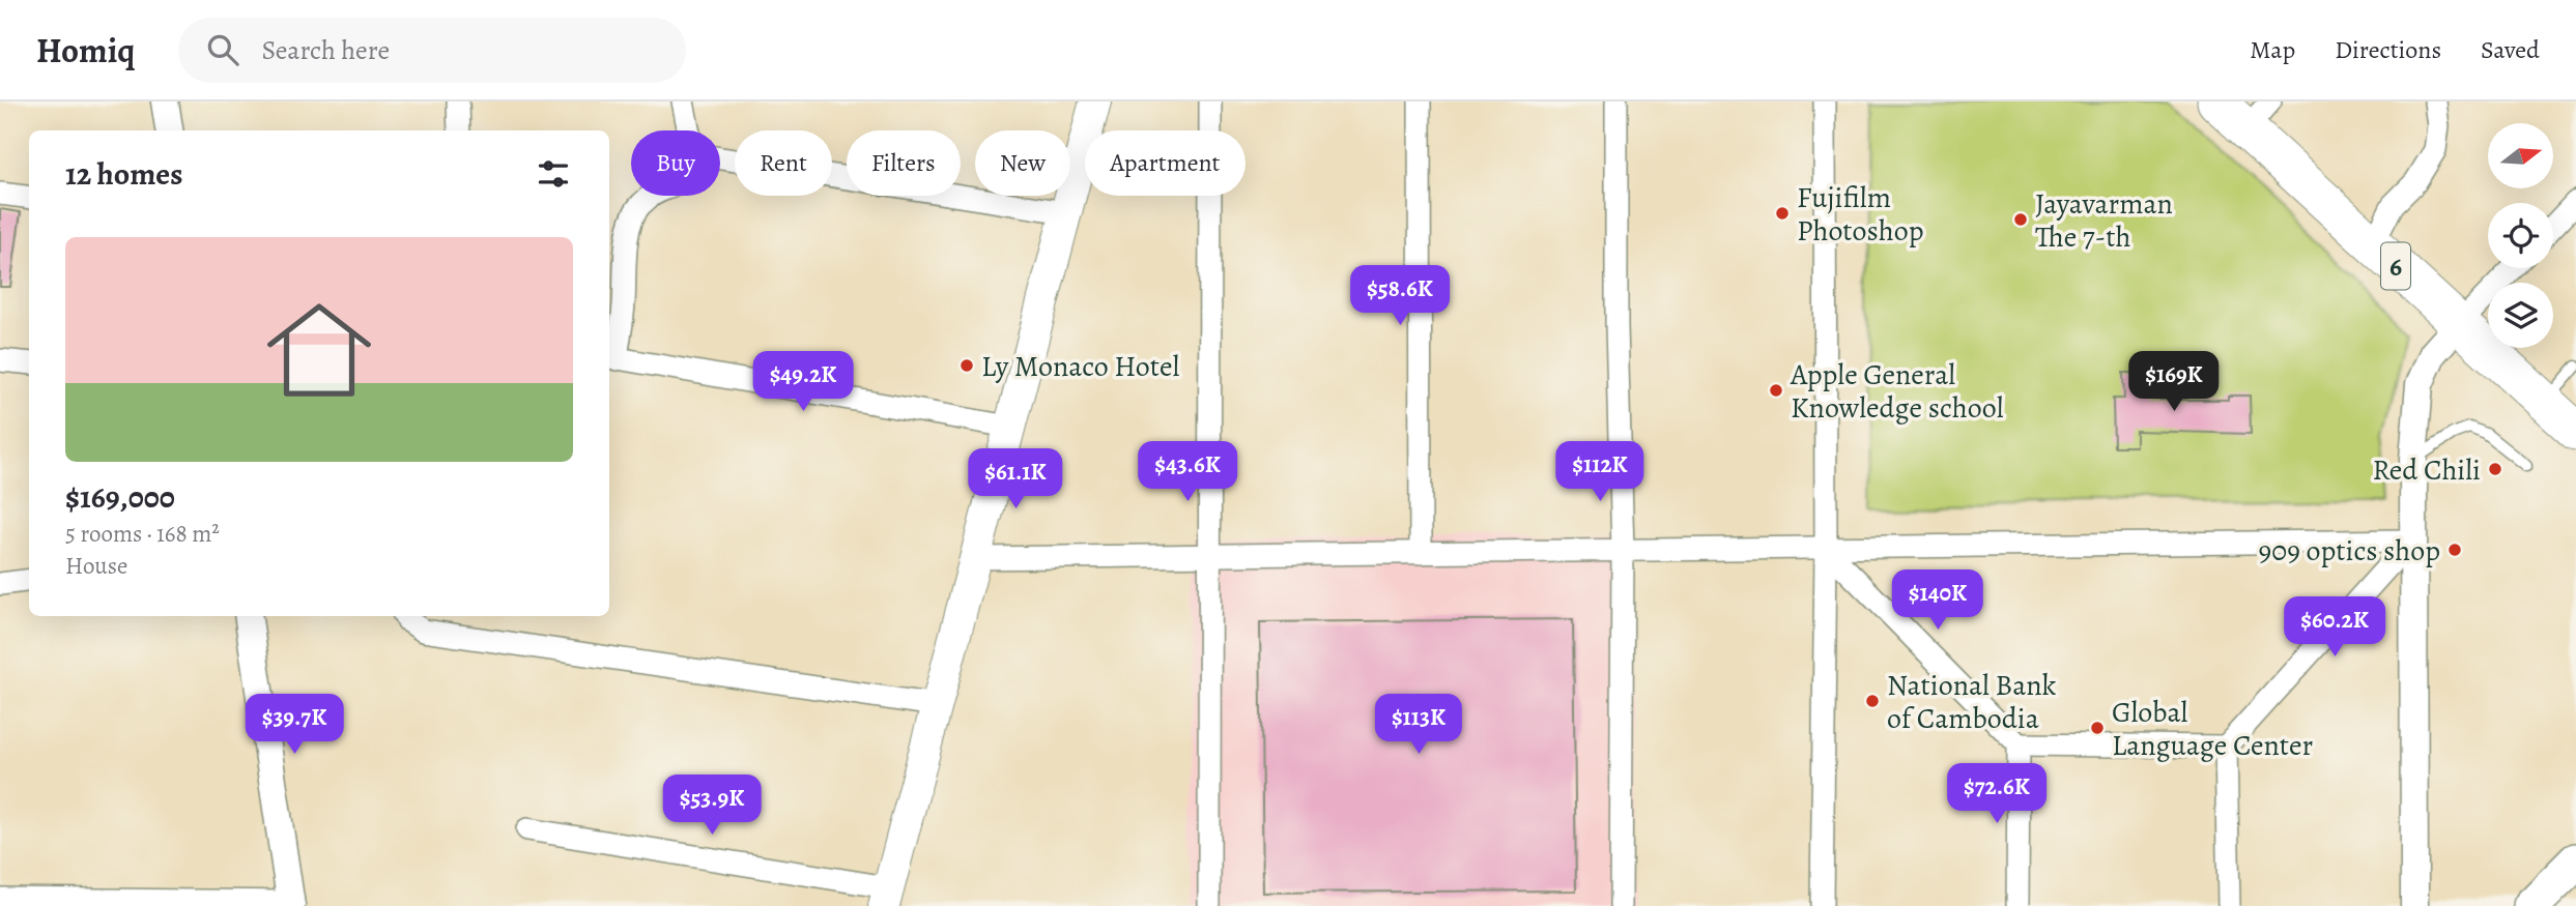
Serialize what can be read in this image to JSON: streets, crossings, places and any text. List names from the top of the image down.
{
  "streets": {
    "highway": ["6"]
  },
  "places": [
    "Fujifilm Photoshop",
    "Jayavarman The 7-th",
    "Ly Monaco Hotel",
    "Apple General Knowledge school",
    "Red Chili",
    "909 optics shop",
    "National Bank of Cambodia",
    "Global Language Center"
  ],
  "north": "right",
  "page": {
    "header": "Homiq",
    "search": "Search here",
    "nav": ["Map", "Directions", "Saved"],
    "chip": [
      "Buy",
      "Rent",
      "Filters",
      "New",
      "Apartment"
    ],
    "heading": "12 homes",
    "list": [
      {
        "name": "$169,000",
        "note": "5 rooms · 168 m² · House"
      }
    ],
    "price": [
      "$58.6K",
      "$49.2K",
      "$169K",
      "$43.6K",
      "$112K",
      "$61.1K",
      "$140K",
      "$60.2K",
      "$39.7K",
      "$113K",
      "$72.6K",
      "$53.9K"
    ]
  }
}
